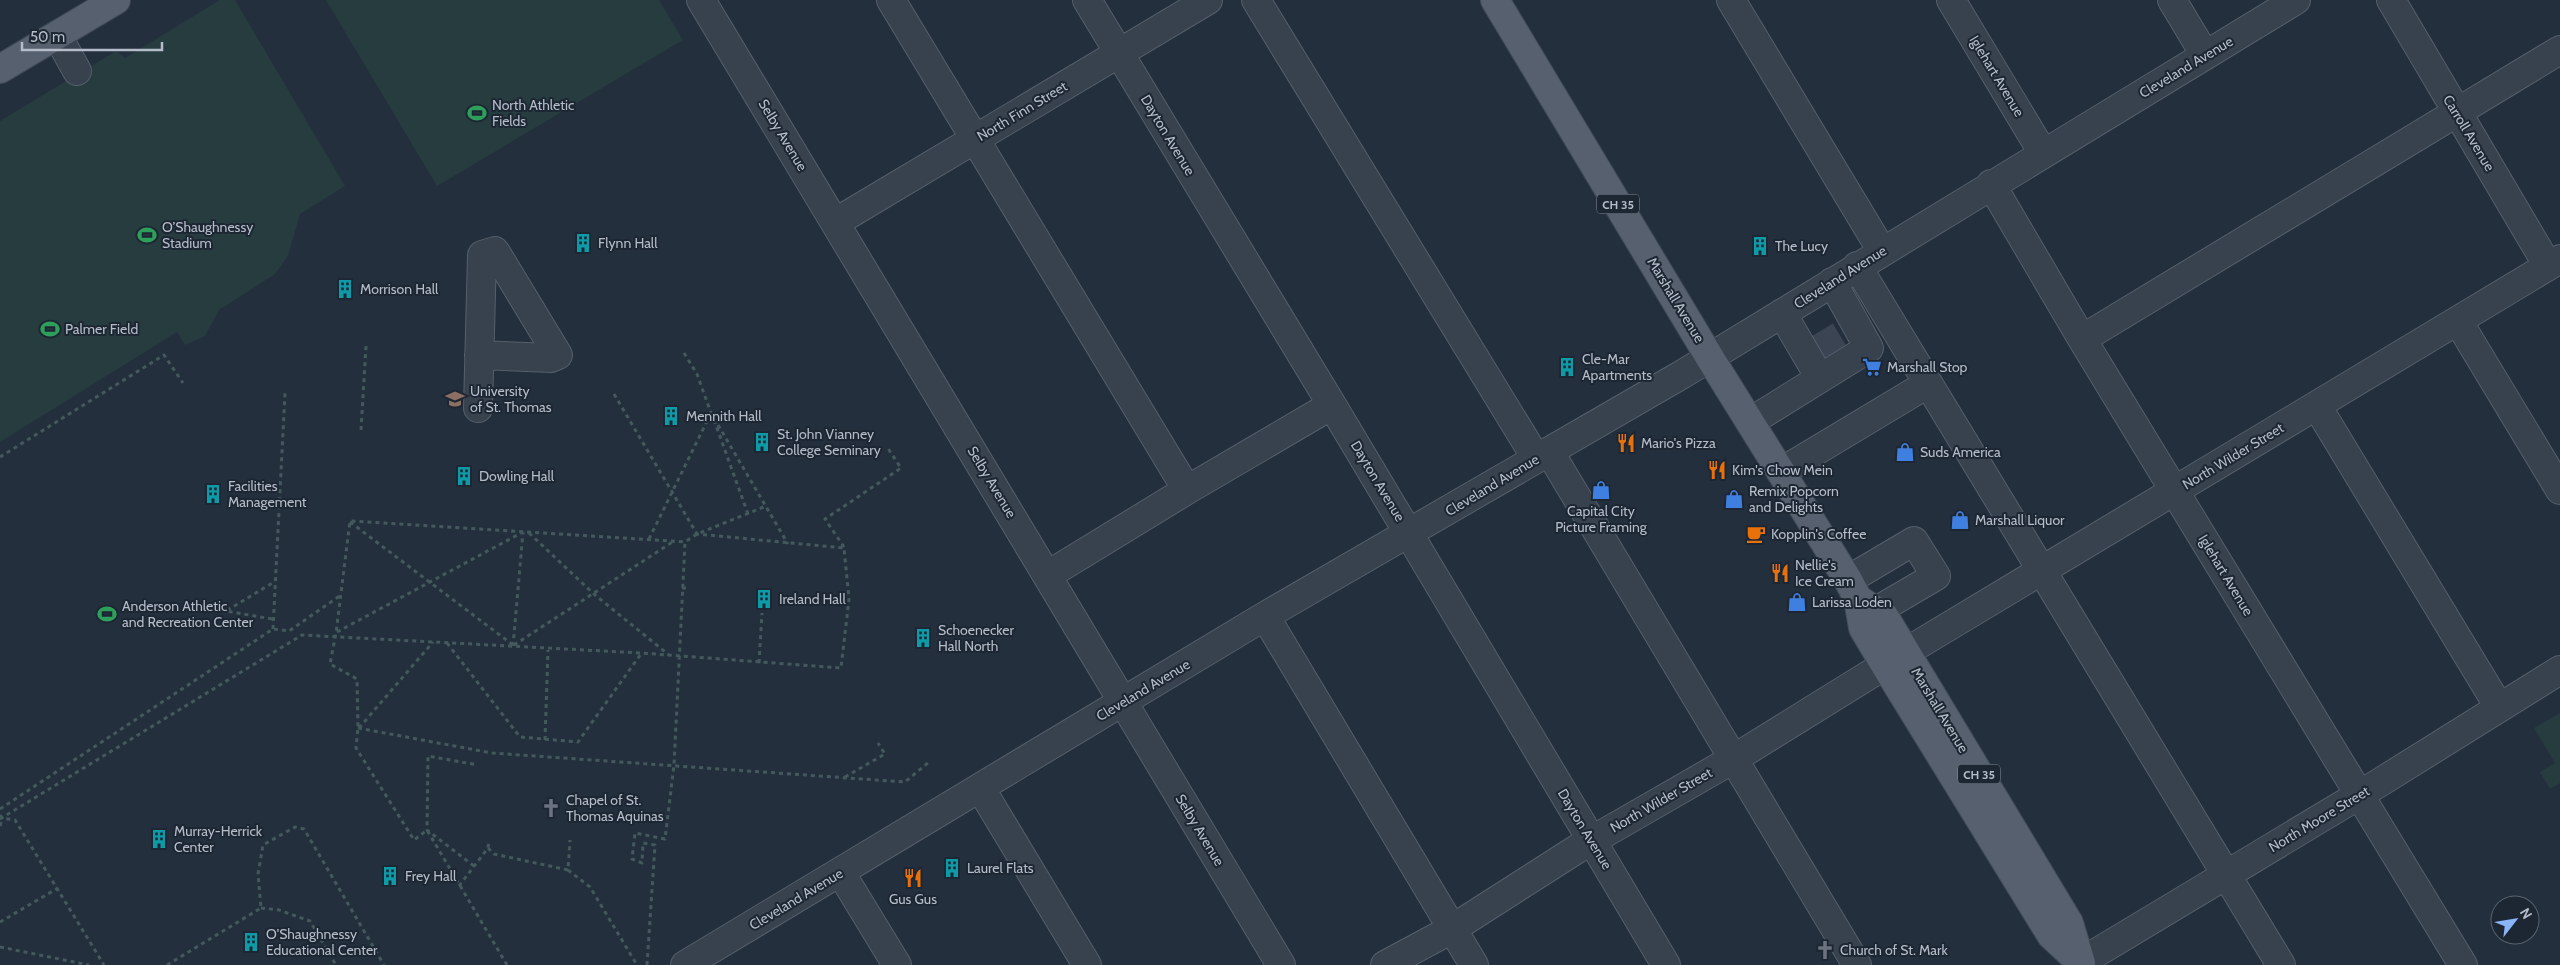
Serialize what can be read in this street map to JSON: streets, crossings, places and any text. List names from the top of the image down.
{
  "streets": {
    "main road": ["CH 35", "Marshall Avenue"],
    "street": [
      "Cleveland Avenue",
      "Iglehart Avenue",
      "North Finn Street",
      "Carroll Avenue",
      "Selby Avenue",
      "Dayton Avenue",
      "North Wilder Street",
      "North Moore Street"
    ]
  },
  "crossings": [
    ["Cleveland Avenue", "Iglehart Avenue"],
    ["Cleveland Avenue", "Selby Avenue"],
    ["Cleveland Avenue", "Dayton Avenue"],
    ["Cleveland Avenue", "Marshall Avenue"],
    ["Iglehart Avenue", "North Wilder Street"],
    ["Iglehart Avenue", "North Moore Street"],
    ["North Finn Street", "Selby Avenue"],
    ["North Finn Street", "Dayton Avenue"],
    ["Carroll Avenue", "North Wilder Street"],
    ["Dayton Avenue", "North Wilder Street"],
    ["Marshall Avenue", "North Wilder Street"],
    ["Marshall Avenue", "North Moore Street"]
  ],
  "places": {
    "sports": [
      "North Athletic Fields",
      "O’Shaughnessy Stadium",
      "Palmer Field",
      "Anderson Athletic and Recreation Center"
    ],
    "building": [
      "Flynn Hall",
      "The Lucy",
      "Morrison Hall",
      "Cle-Mar Apartments",
      "Mennith Hall",
      "St. John Vianney College Seminary",
      "Dowling Hall",
      "Facilities Management",
      "Ireland Hall",
      "Schoenecker Hall North",
      "Murray-Herrick Center",
      "Laurel Flats",
      "Frey Hall",
      "O'Shaughnessy Educational Center"
    ],
    "supermarket": ["Marshall Stop"],
    "school or university": ["University of St. Thomas"],
    "restaurant": [
      "Mario's Pizza",
      "Kim's Chow Mein",
      "Nellie's Ice Cream",
      "Gus Gus"
    ],
    "shop": [
      "Suds America",
      "Capital City Picture Framing",
      "Remix Popcorn and Delights",
      "Marshall Liquor",
      "Larissa Loden"
    ],
    "cafe": ["Kopplin's Coffee"],
    "church": ["Chapel of St. Thomas Aquinas", "Church of St. Mark"]
  },
  "scale_bar": "50 m",
  "north": "top right"
}
